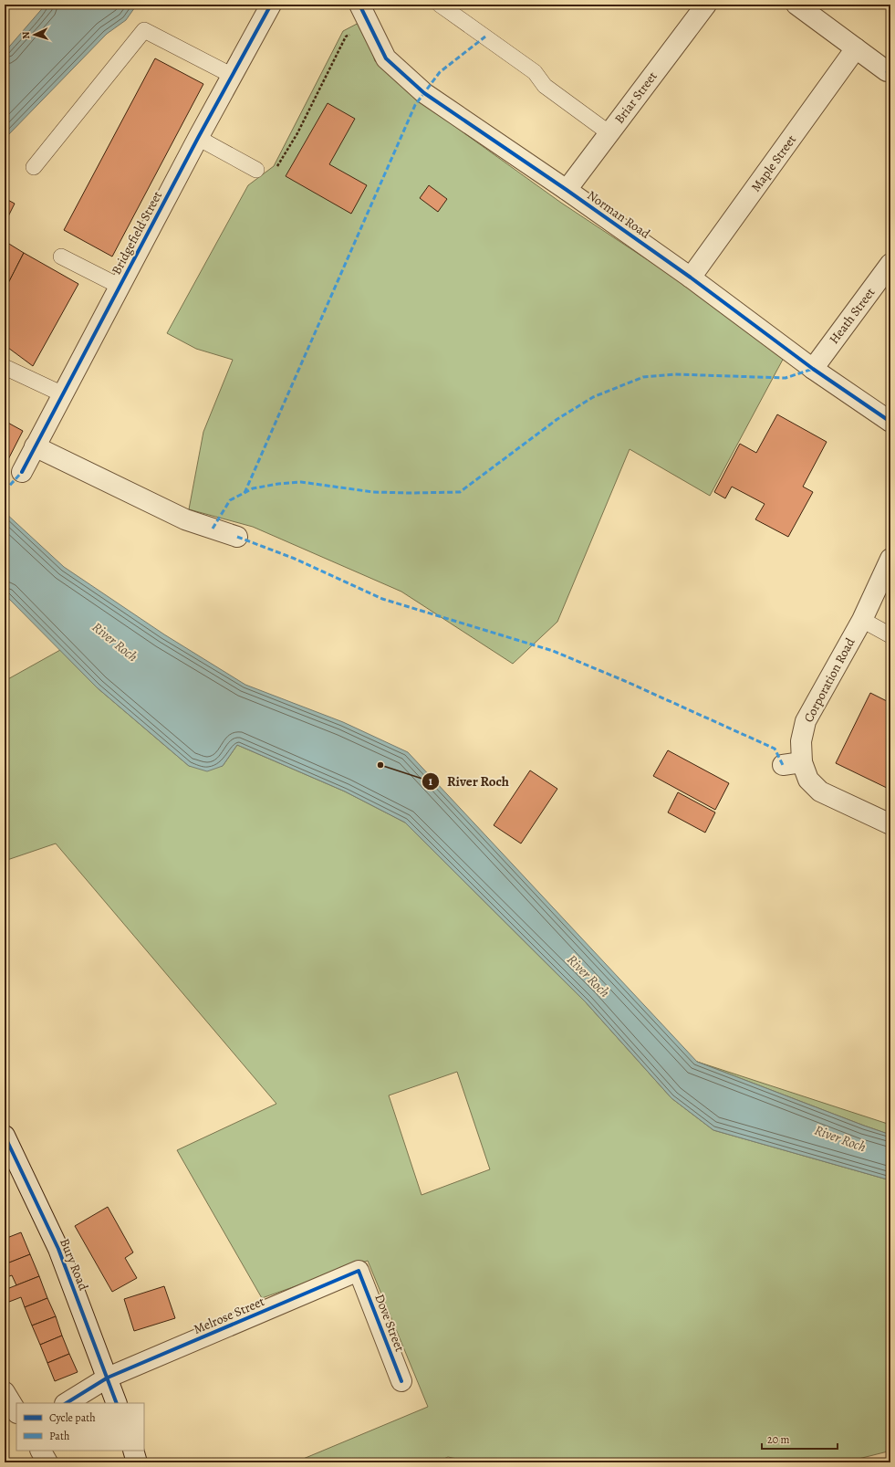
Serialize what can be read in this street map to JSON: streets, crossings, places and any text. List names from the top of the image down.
{
  "streets": {
    "street": [
      "Briar Street",
      "Maple Street",
      "Norman Road",
      "Bridgefield Street",
      "Heath Street",
      "Corporation Road",
      "Bury Road",
      "Melrose Street",
      "Dove Street"
    ]
  },
  "crossings": [
    ["Briar Street", "Norman Road"],
    ["Maple Street", "Norman Road"],
    ["Norman Road", "Heath Street"],
    ["Bury Road", "Melrose Street"],
    ["Melrose Street", "Dove Street"]
  ],
  "water": ["River Roch"],
  "places": ["River Roch"],
  "legend": ["Cycle path", "Path"],
  "scale_bar": "20 m",
  "north": "left"
}
